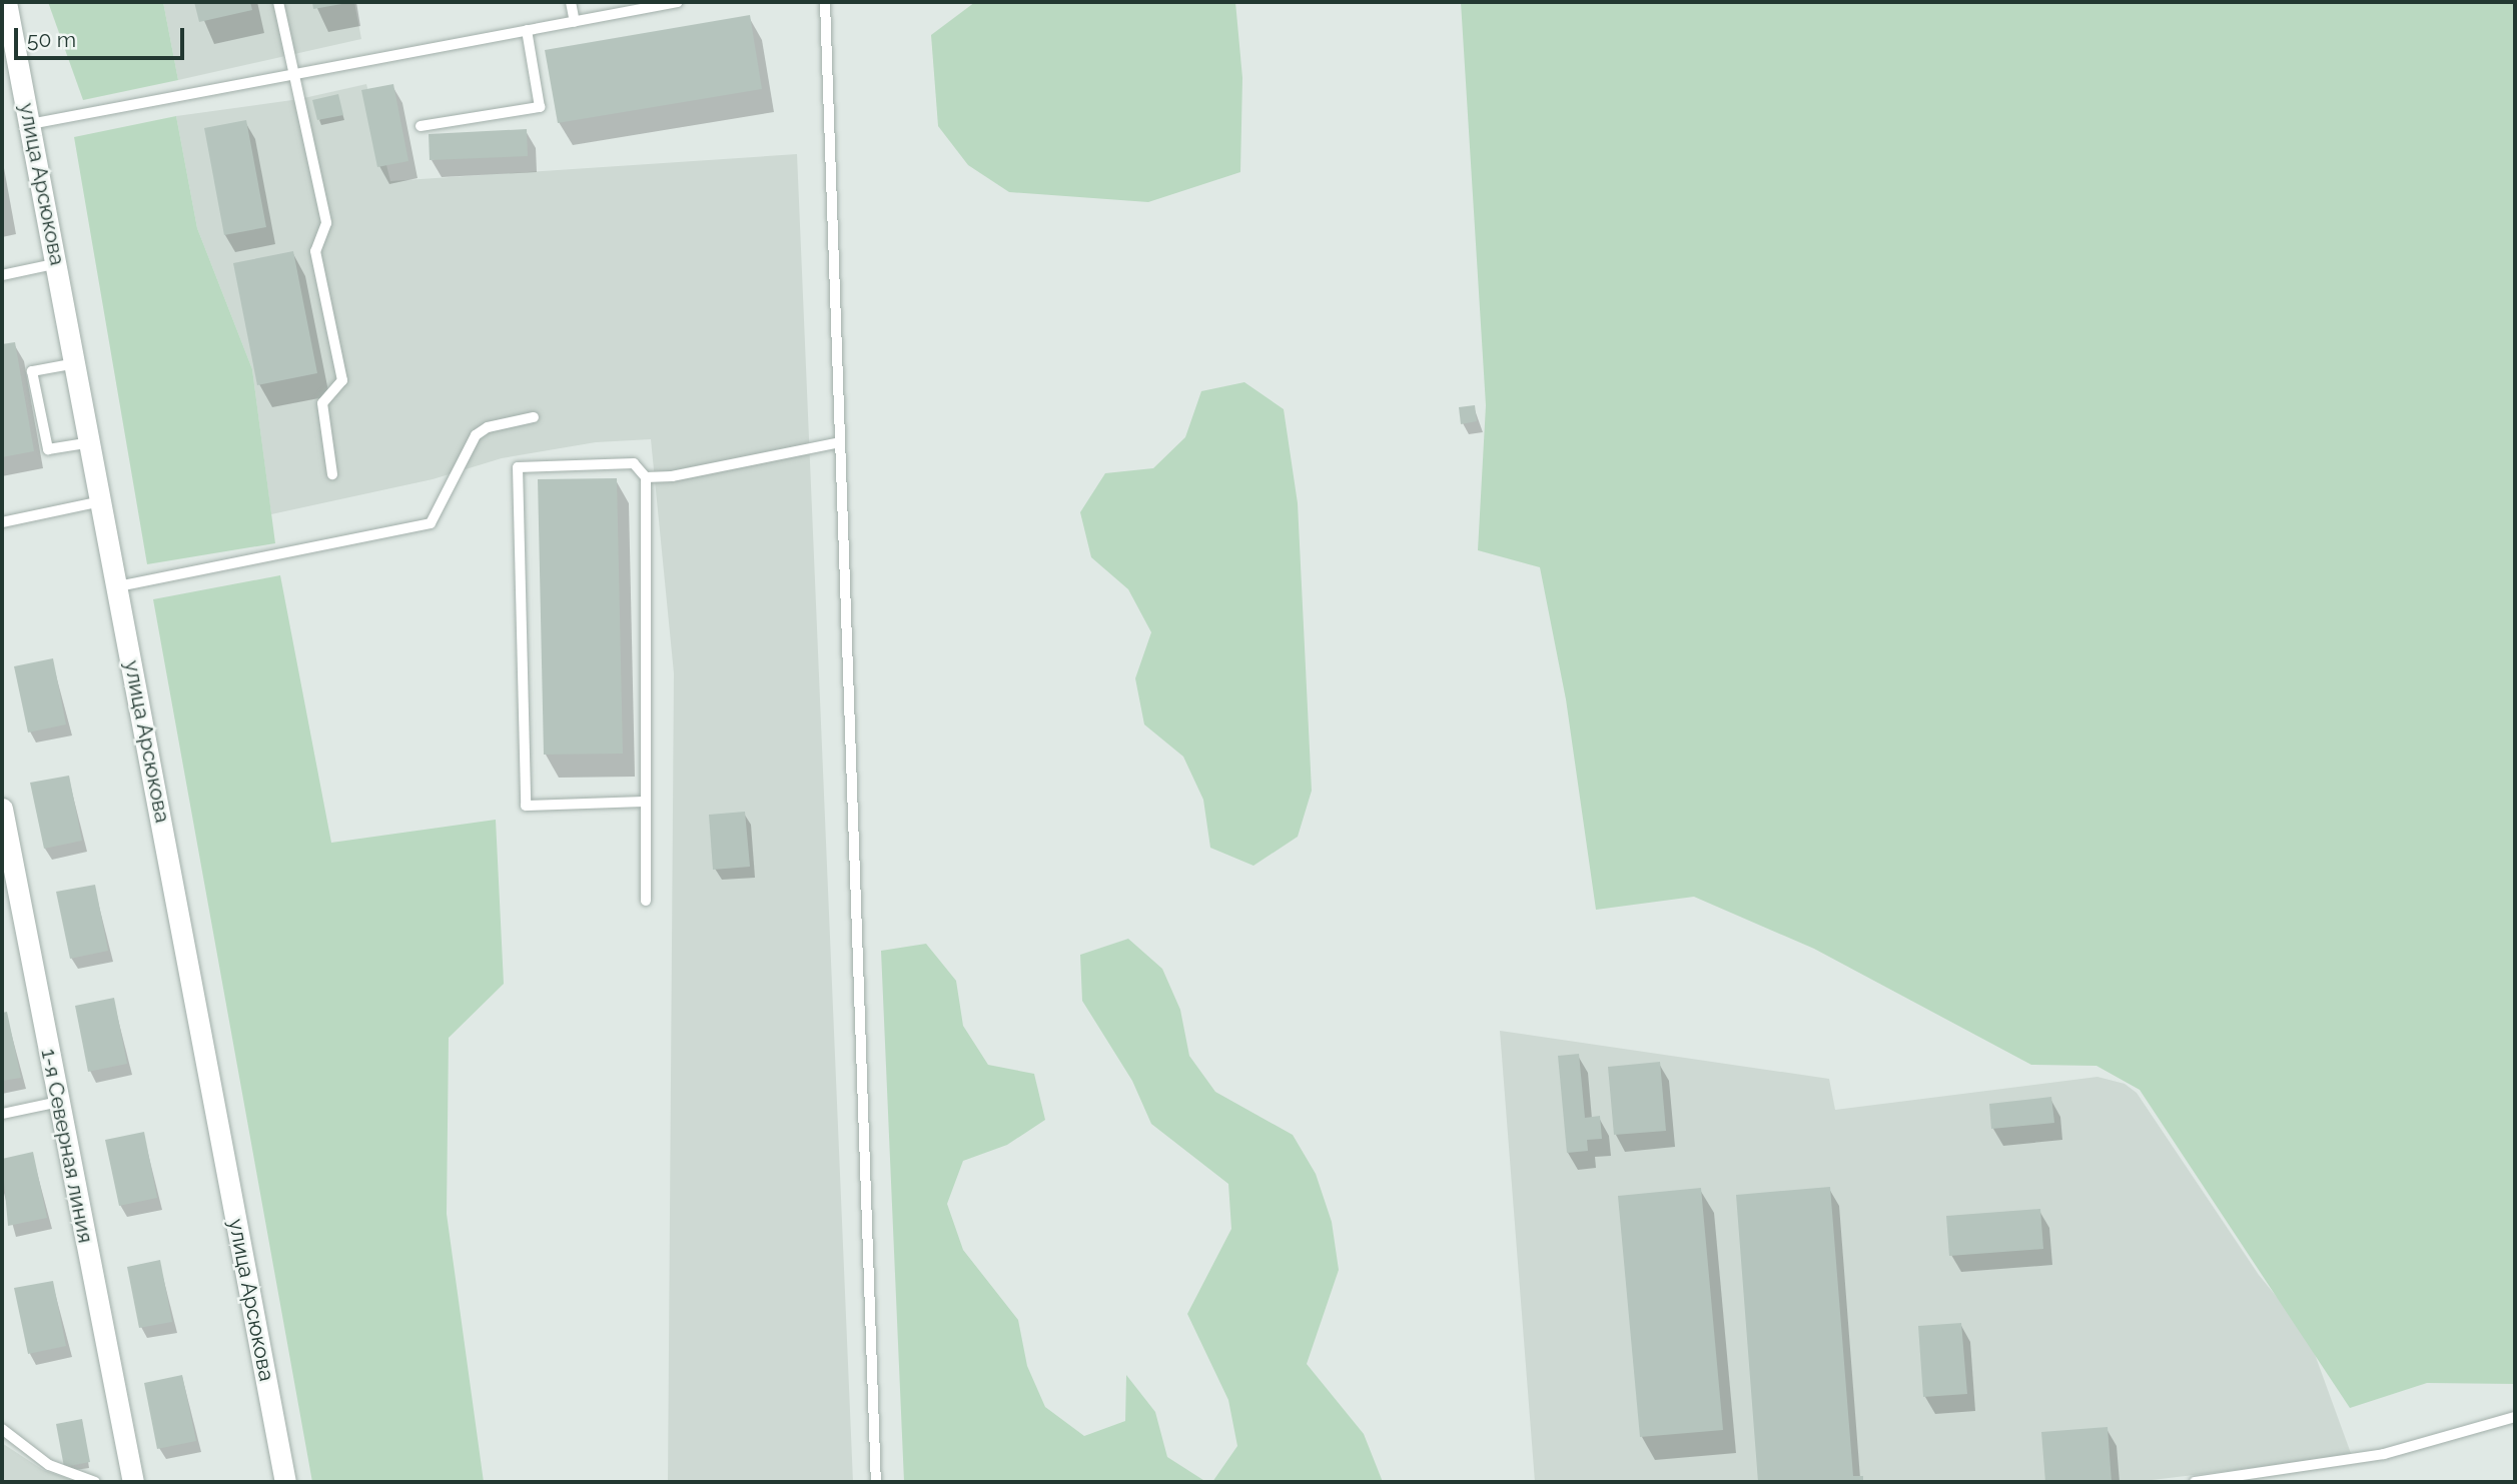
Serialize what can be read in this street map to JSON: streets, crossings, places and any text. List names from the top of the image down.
{
  "streets": {
    "street": ["улица Арсюкова", "1-я Северная линия"]
  },
  "scale_bar": "50 m"
}
